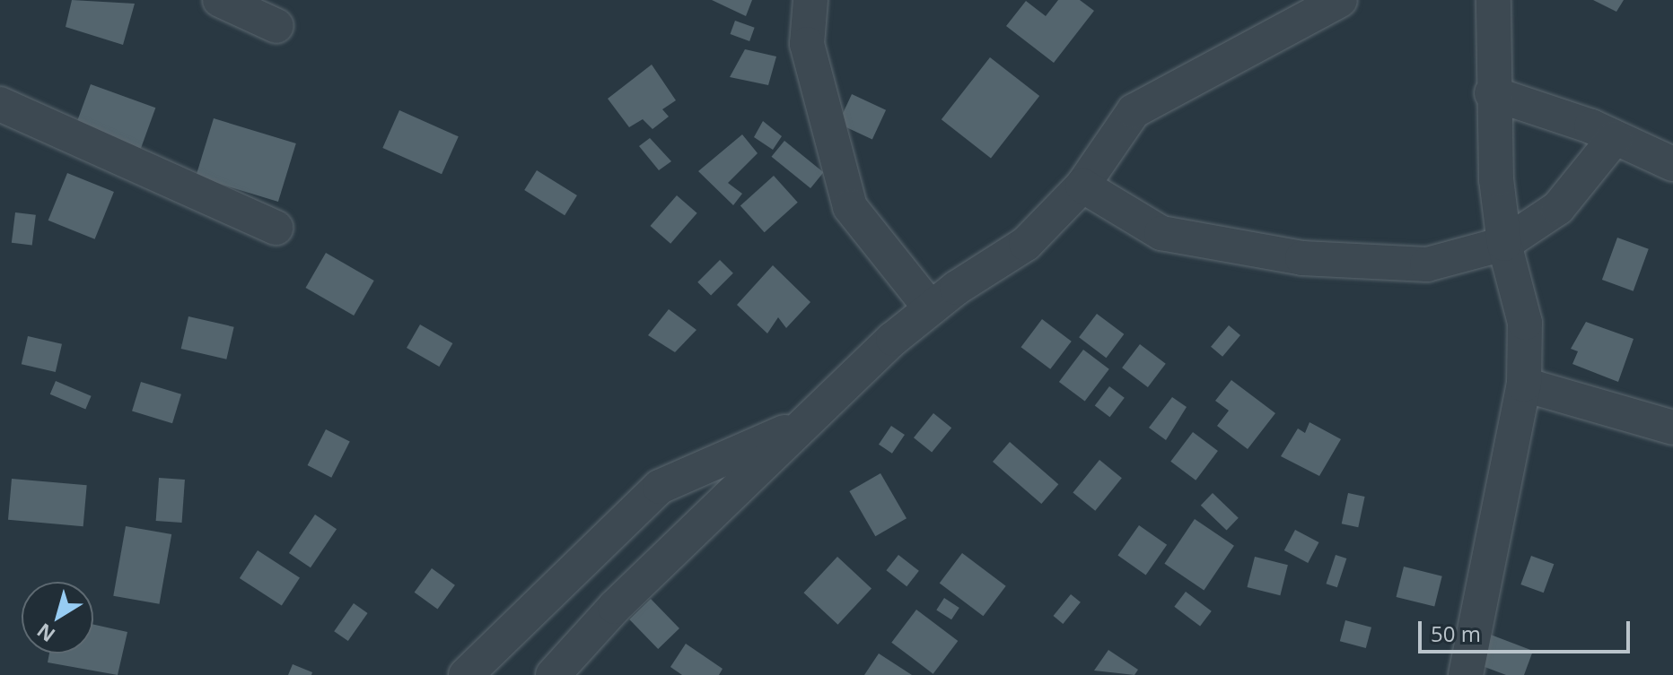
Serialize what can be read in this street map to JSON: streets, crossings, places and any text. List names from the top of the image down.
{
  "scale_bar": "50 m",
  "north": "bottom left"
}
